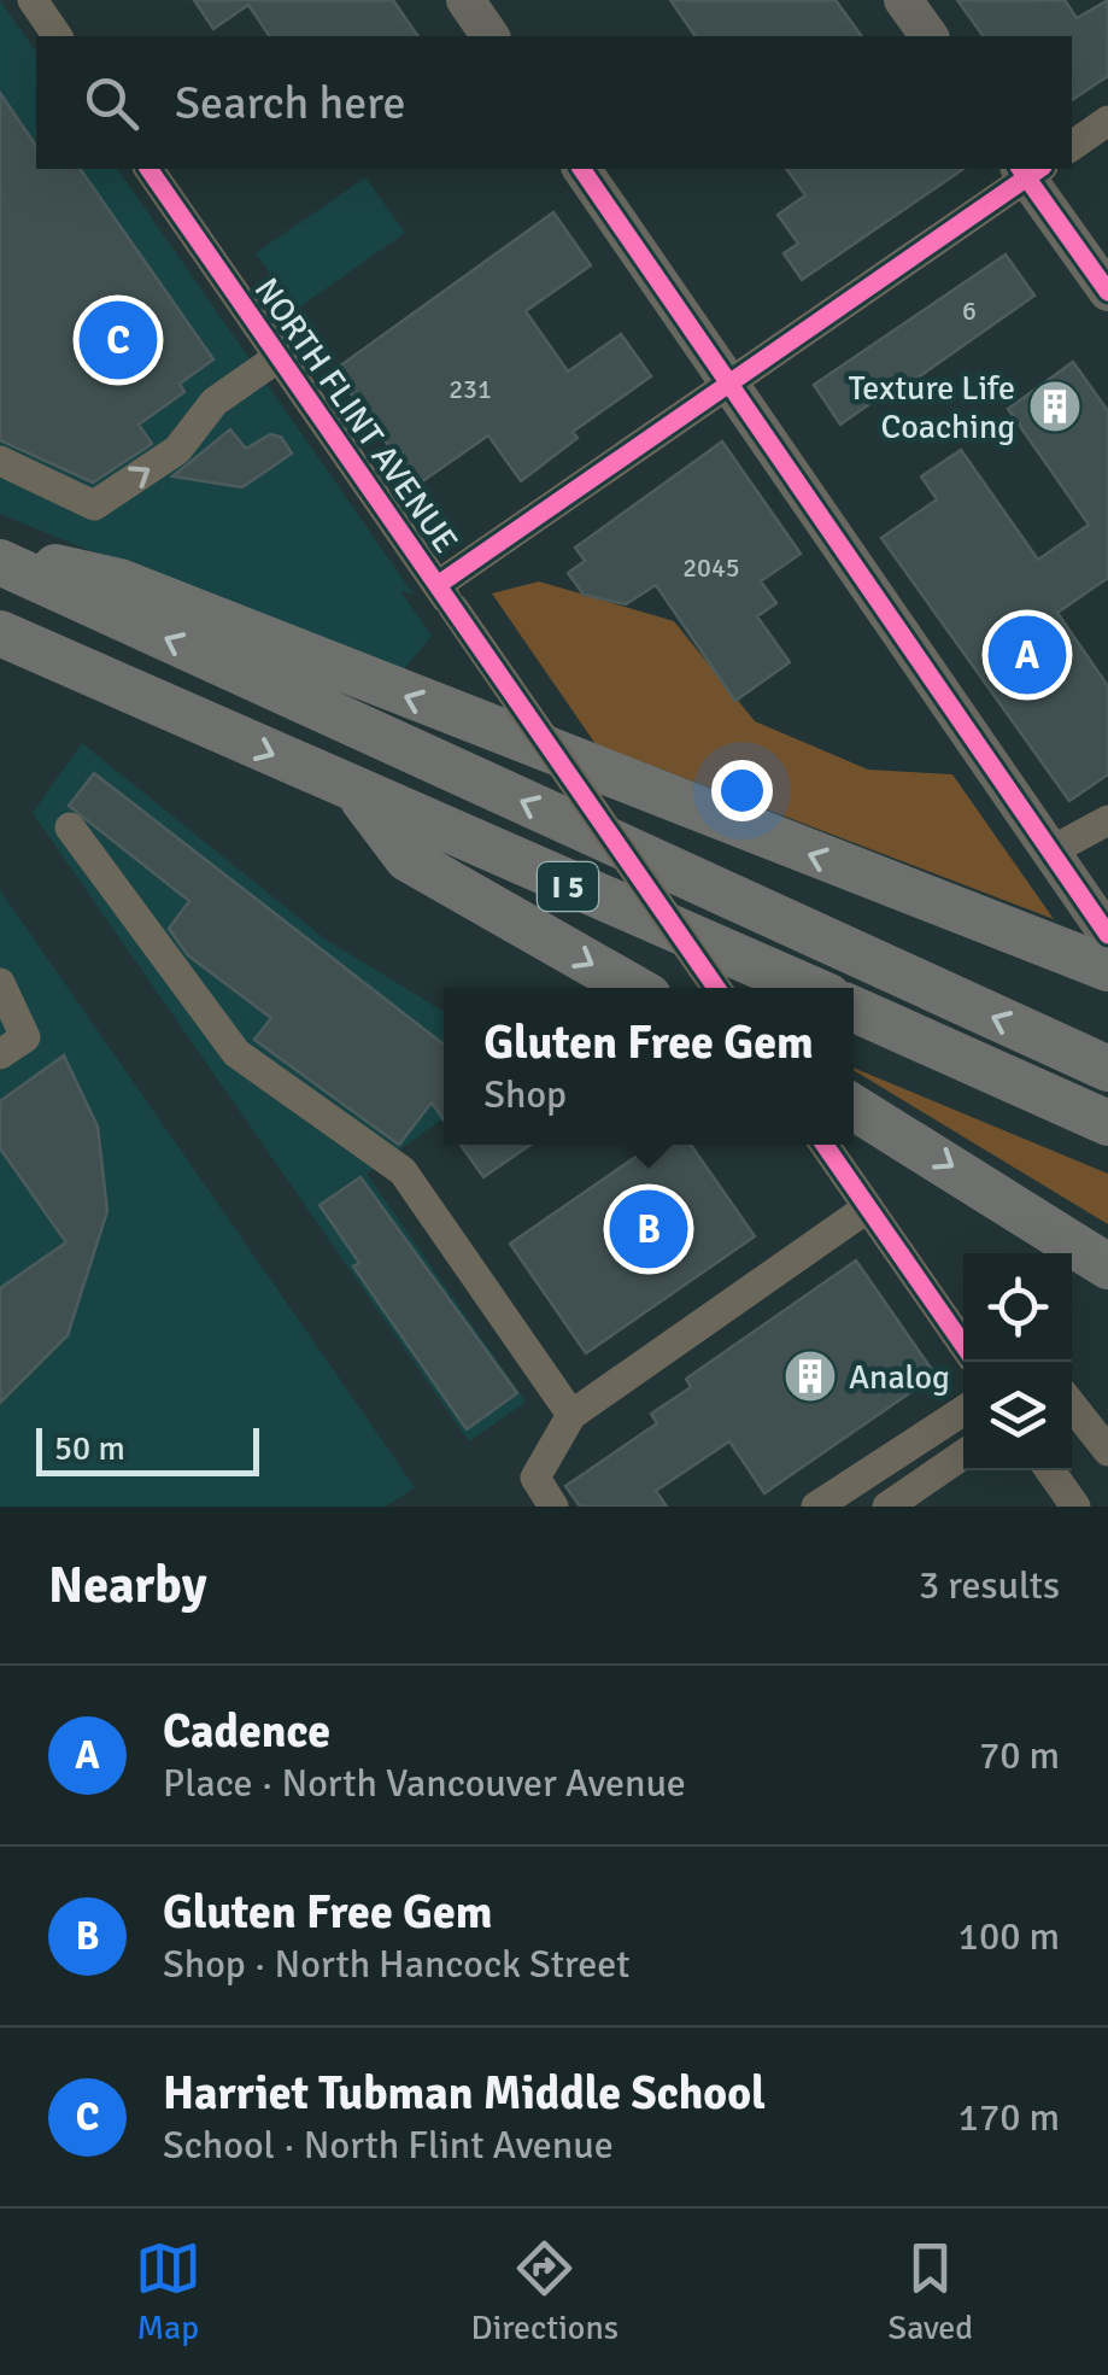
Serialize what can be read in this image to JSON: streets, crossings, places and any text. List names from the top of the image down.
{
  "streets": {
    "highway": ["I 5"],
    "street": ["NORTH FLINT AVENUE"]
  },
  "places": {
    "building": ["Texture Life Coaching", "Analog"]
  },
  "house_numbers": ["6", "231", "2045"],
  "scale_bar": "50 m",
  "page": {
    "search": "Search here",
    "pins": ["C", "A", "B"],
    "popup": ["Gluten Free Gem", "Shop"],
    "scale": "50 m",
    "heading": ["Nearby", "3 results"],
    "list": [
      {
        "mark": "A",
        "name": "Cadence",
        "note": "Place · North Vancouver Avenue",
        "value": "70 m"
      },
      {
        "mark": "B",
        "name": "Gluten Free Gem",
        "note": "Shop · North Hancock Street",
        "value": "100 m"
      },
      {
        "mark": "C",
        "name": "Harriet Tubman Middle School",
        "note": "School · North Flint Avenue",
        "value": "170 m"
      }
    ],
    "nav": ["Map", "Directions", "Saved"]
  }
}
